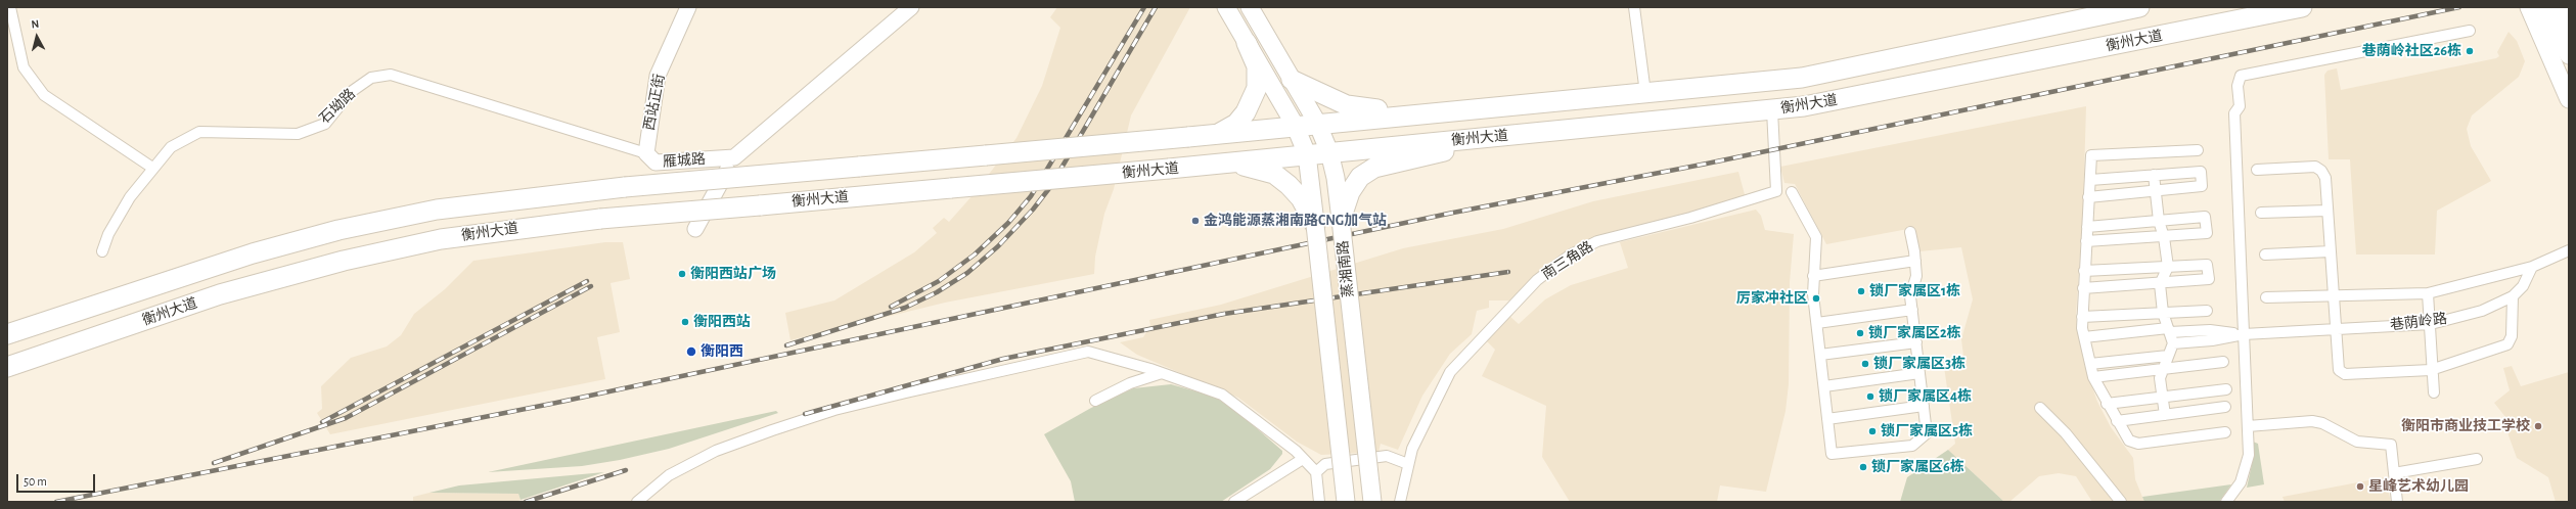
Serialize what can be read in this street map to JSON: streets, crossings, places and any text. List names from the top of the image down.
{
  "streets": {
    "highway": ["衡州大道"],
    "main road": ["蒸湘南路"],
    "street": [
      "西站正街",
      "石坳路",
      "雁城路",
      "南三角路",
      "巷荫岭路"
    ]
  },
  "crossings": [
    ["衡州大道", "南三角路"],
    ["衡州大道", "蒸湘南路"],
    ["西站正街", "石坳路"],
    ["西站正街", "雁城路"],
    ["石坳路", "雁城路"]
  ],
  "places": [
    "巷荫岭社区26栋",
    "金鸿能源蒸湘南路CNG加气站",
    "衡阳西站广场",
    "锁厂家属区1栋",
    "厉家冲社区",
    "衡阳西站",
    "锁厂家属区2栋",
    "衡阳西",
    "锁厂家属区3栋",
    "锁厂家属区4栋",
    "衡阳市商业技工学校",
    "锁厂家属区5栋",
    "锁厂家属区6栋",
    "星峰艺术幼儿园"
  ],
  "scale_bar": "50 m",
  "north": "top"
}
